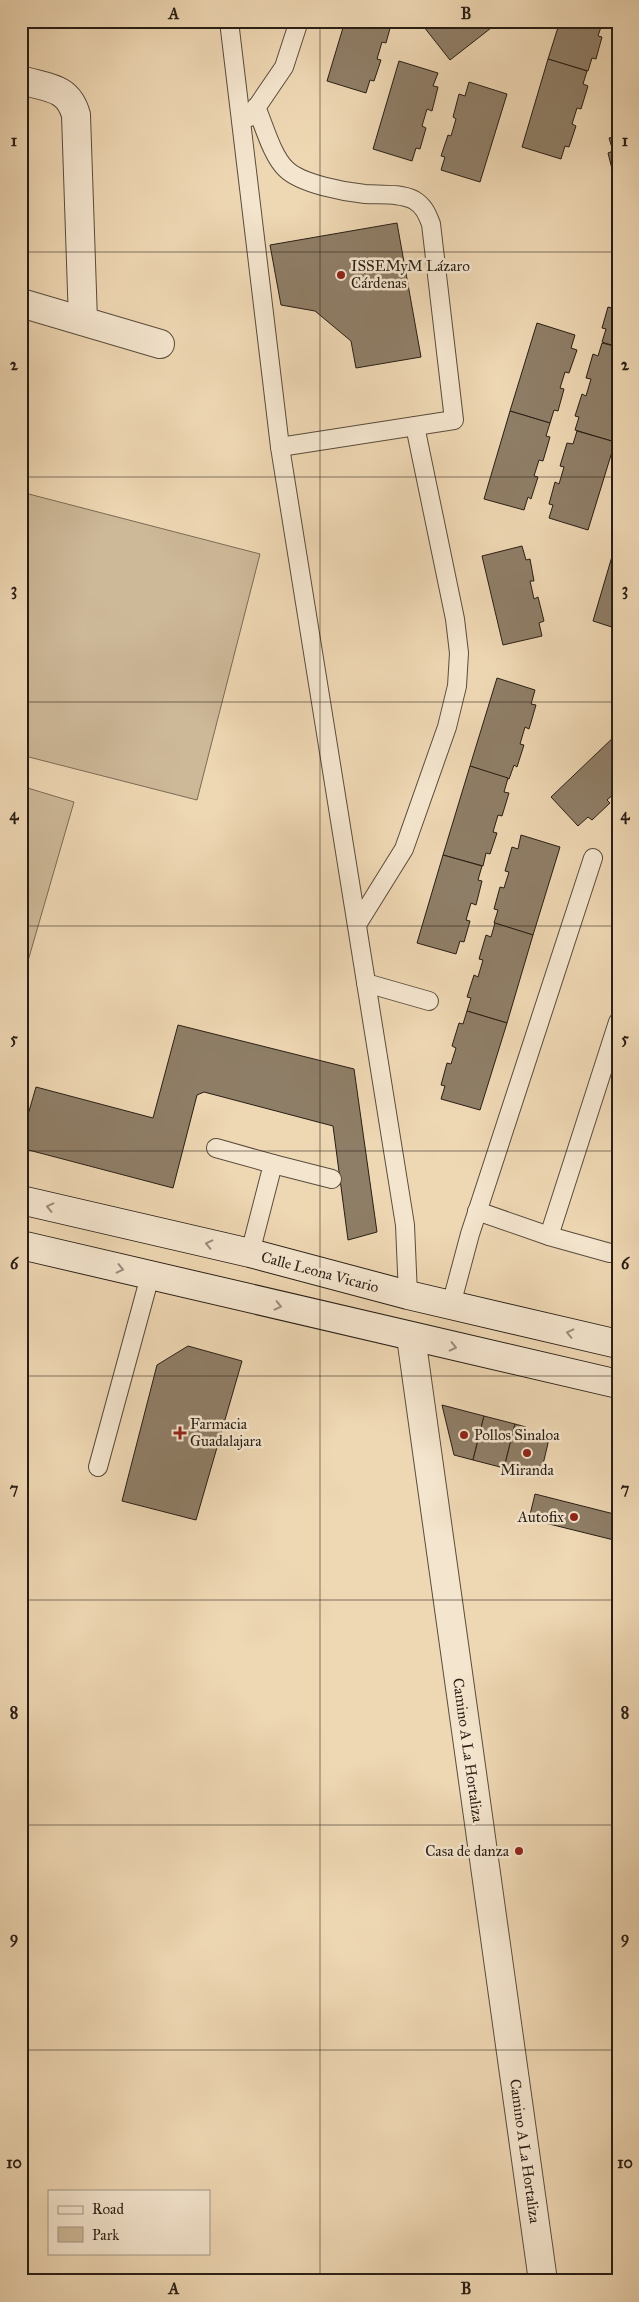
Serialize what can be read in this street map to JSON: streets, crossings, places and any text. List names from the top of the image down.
{
  "streets": {
    "street": ["Calle Leona Vicario", "Camino A La Hortaliza"]
  },
  "places": {
    "other": [
      "ISSEMyM Lázaro Cárdenas",
      "Pollos Sinaloa",
      "Miranda",
      "Autofix",
      "Casa de danza"
    ],
    "health": ["Farmacia Guadalajara"]
  },
  "legend": ["Road", "Park"],
  "grid": {
    "columns": ["A", "B"],
    "rows": [
      "1",
      "2",
      "3",
      "4",
      "5",
      "6",
      "7",
      "8",
      "9",
      "10"
    ]
  }
}
